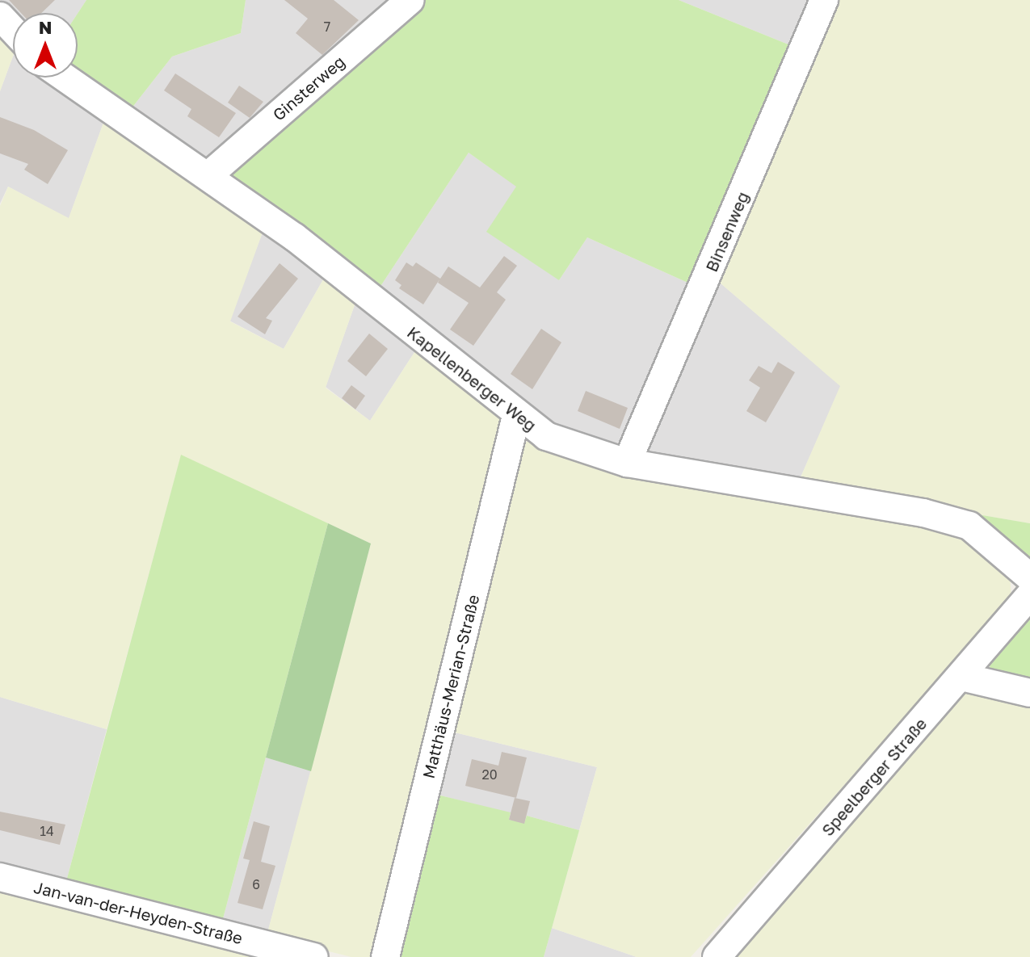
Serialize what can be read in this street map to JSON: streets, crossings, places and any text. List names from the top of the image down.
{
  "streets": {
    "street": [
      "Ginsterweg",
      "Binsenweg",
      "Kapellenberger Weg",
      "Matthäus-Merian-Straße",
      "Speelberger Straße",
      "Jan-van-der-Heyden-Straße"
    ]
  },
  "crossings": [
    ["Ginsterweg", "Kapellenberger Weg"],
    ["Binsenweg", "Kapellenberger Weg"],
    ["Kapellenberger Weg", "Matthäus-Merian-Straße"]
  ],
  "house_numbers": [
    "7",
    "20",
    "14",
    "6"
  ],
  "north": "top"
}
